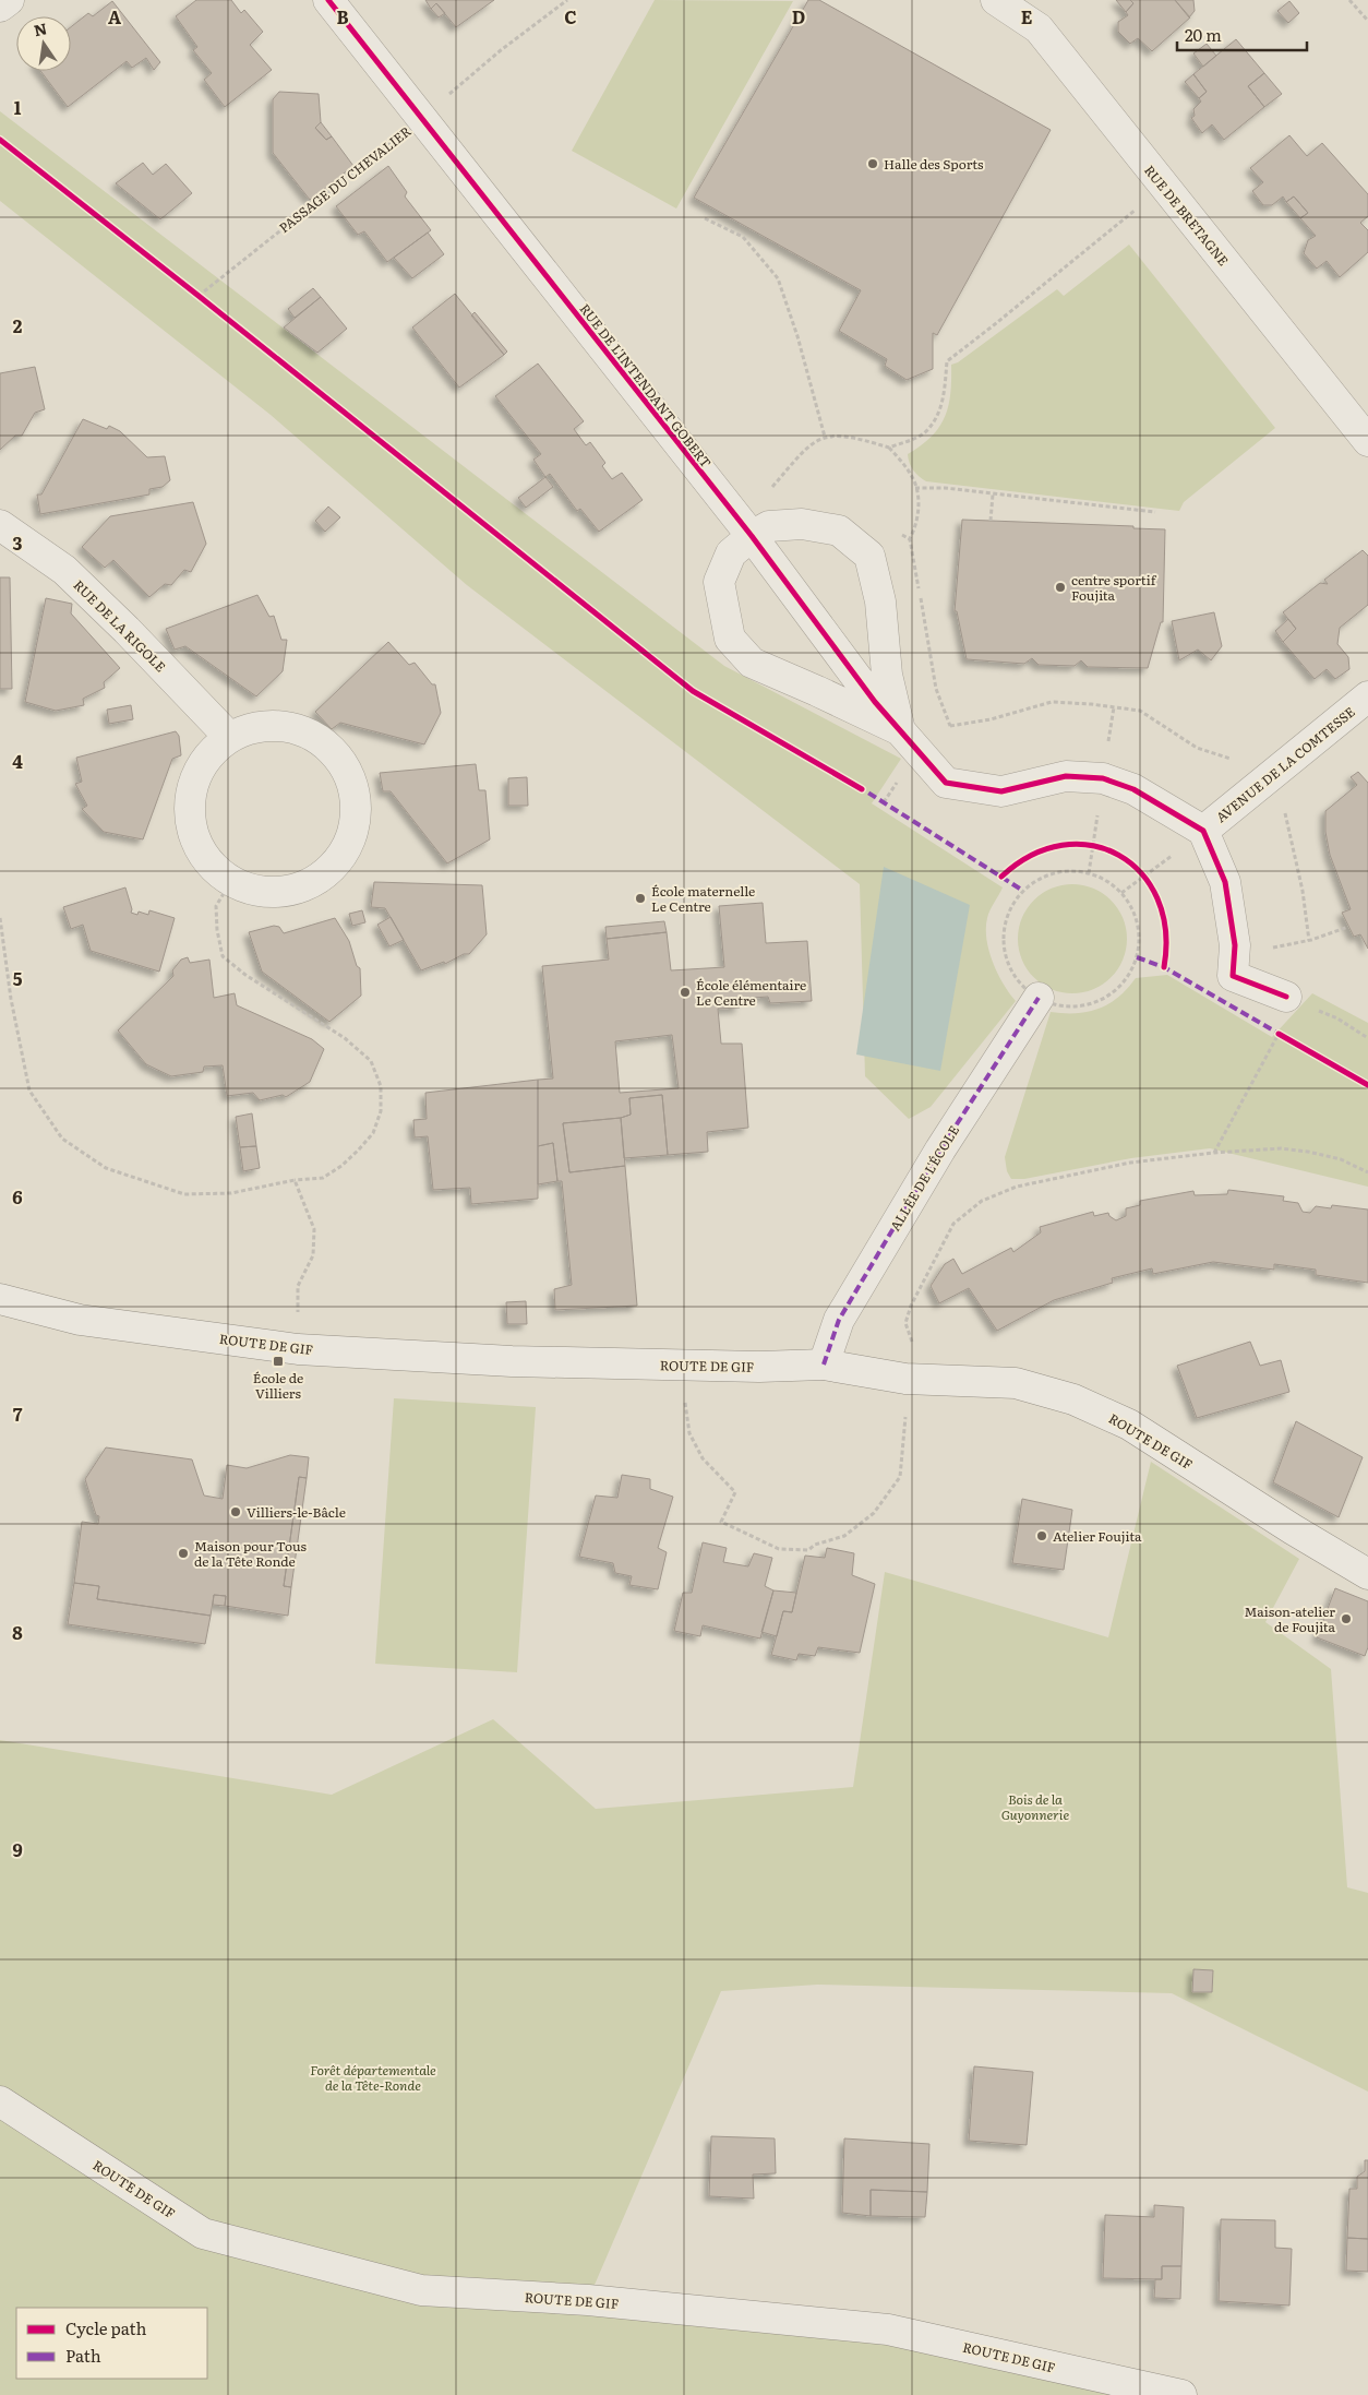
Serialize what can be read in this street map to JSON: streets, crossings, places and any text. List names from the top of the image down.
{
  "streets": {
    "street": [
      "RUE DE BRETAGNE",
      "RUE DE L'INTENDANT GOBERT",
      "RUE DE LA RIGOLE",
      "AVENUE DE LA COMTESSE",
      "ALLÉE DE L'ÉCOLE",
      "ROUTE DE GIF"
    ],
    "path": ["PASSAGE DU CHEVALIER"]
  },
  "crossings": [
    ["PASSAGE DU CHEVALIER", "RUE DE L'INTENDANT GOBERT"],
    ["RUE DE L'INTENDANT GOBERT", "AVENUE DE LA COMTESSE"],
    ["ALLÉE DE L'ÉCOLE", "ROUTE DE GIF"]
  ],
  "parks": ["Bois de la Guyonnerie", "Forêt départementale de la Tête-Ronde"],
  "places": {
    "other": [
      "Halle des Sports",
      "centre sportif Foujita",
      "École maternelle Le Centre",
      "École élémentaire Le Centre",
      "Villiers-le-Bâcle",
      "Atelier Foujita",
      "Maison pour Tous de la Tête Ronde",
      "Maison-atelier de Foujita"
    ],
    "transit": ["École de Villiers"]
  },
  "legend": ["Cycle path", "Path"],
  "scale_bar": "20 m",
  "north": "top",
  "grid": {
    "columns": [
      "A",
      "B",
      "C",
      "D",
      "E"
    ],
    "rows": [
      "1",
      "2",
      "3",
      "4",
      "5",
      "6",
      "7",
      "8",
      "9"
    ]
  }
}
